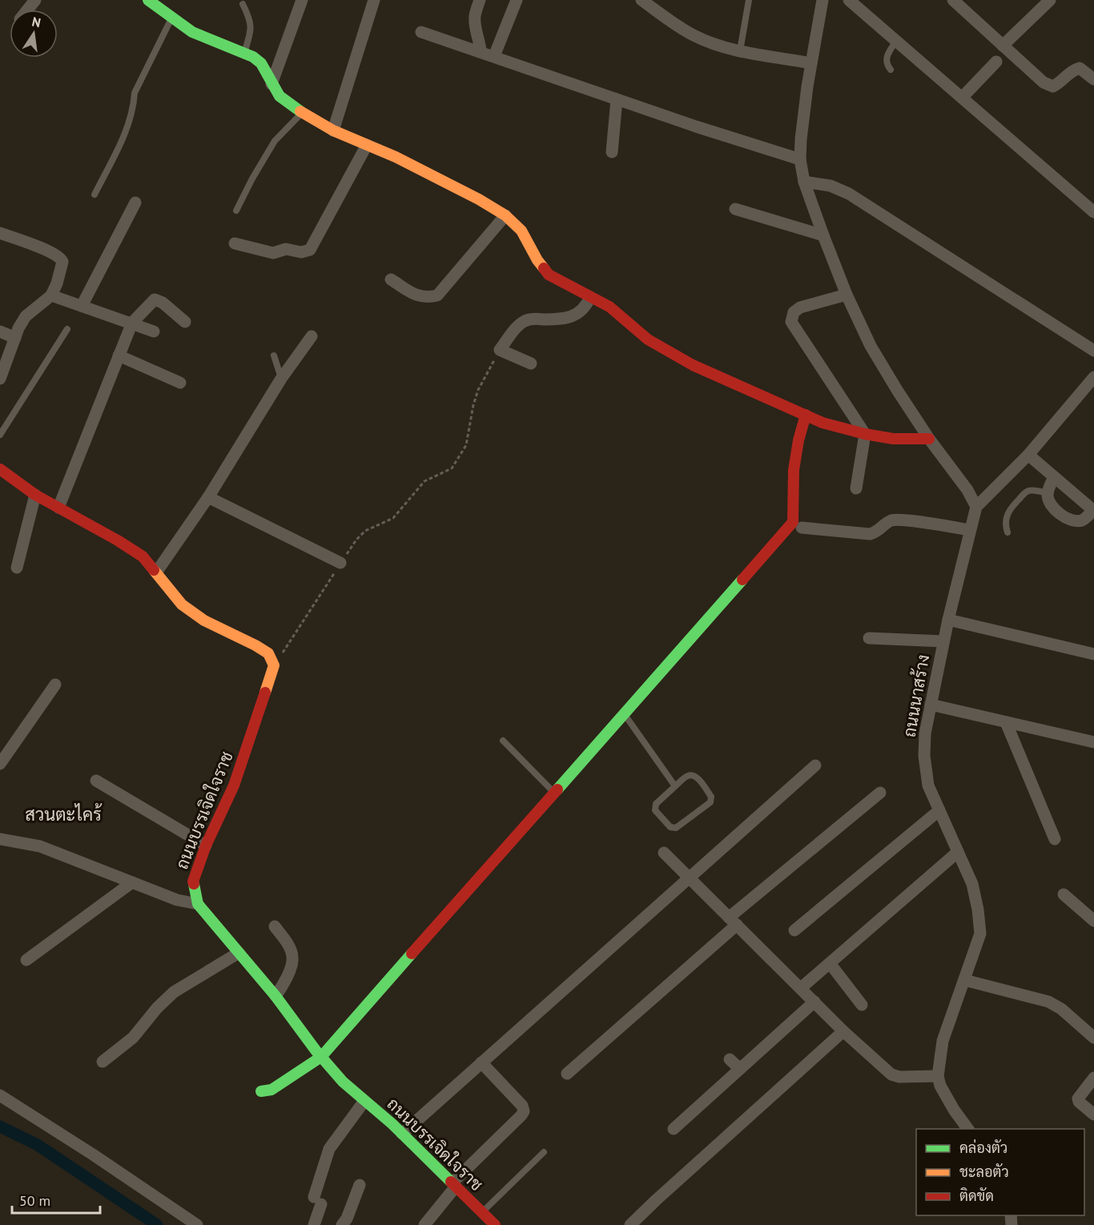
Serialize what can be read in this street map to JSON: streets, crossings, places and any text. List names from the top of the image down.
{
  "streets": {
    "street": ["ถนนนาสร้าง", "ถนนบรรเจิดใจราช"]
  },
  "districts": ["สวนตะไคร้"],
  "legend": ["คล่องตัว", "ชะลอตัว", "ติดขัด"],
  "scale_bar": "50 m",
  "north": "top"
}
